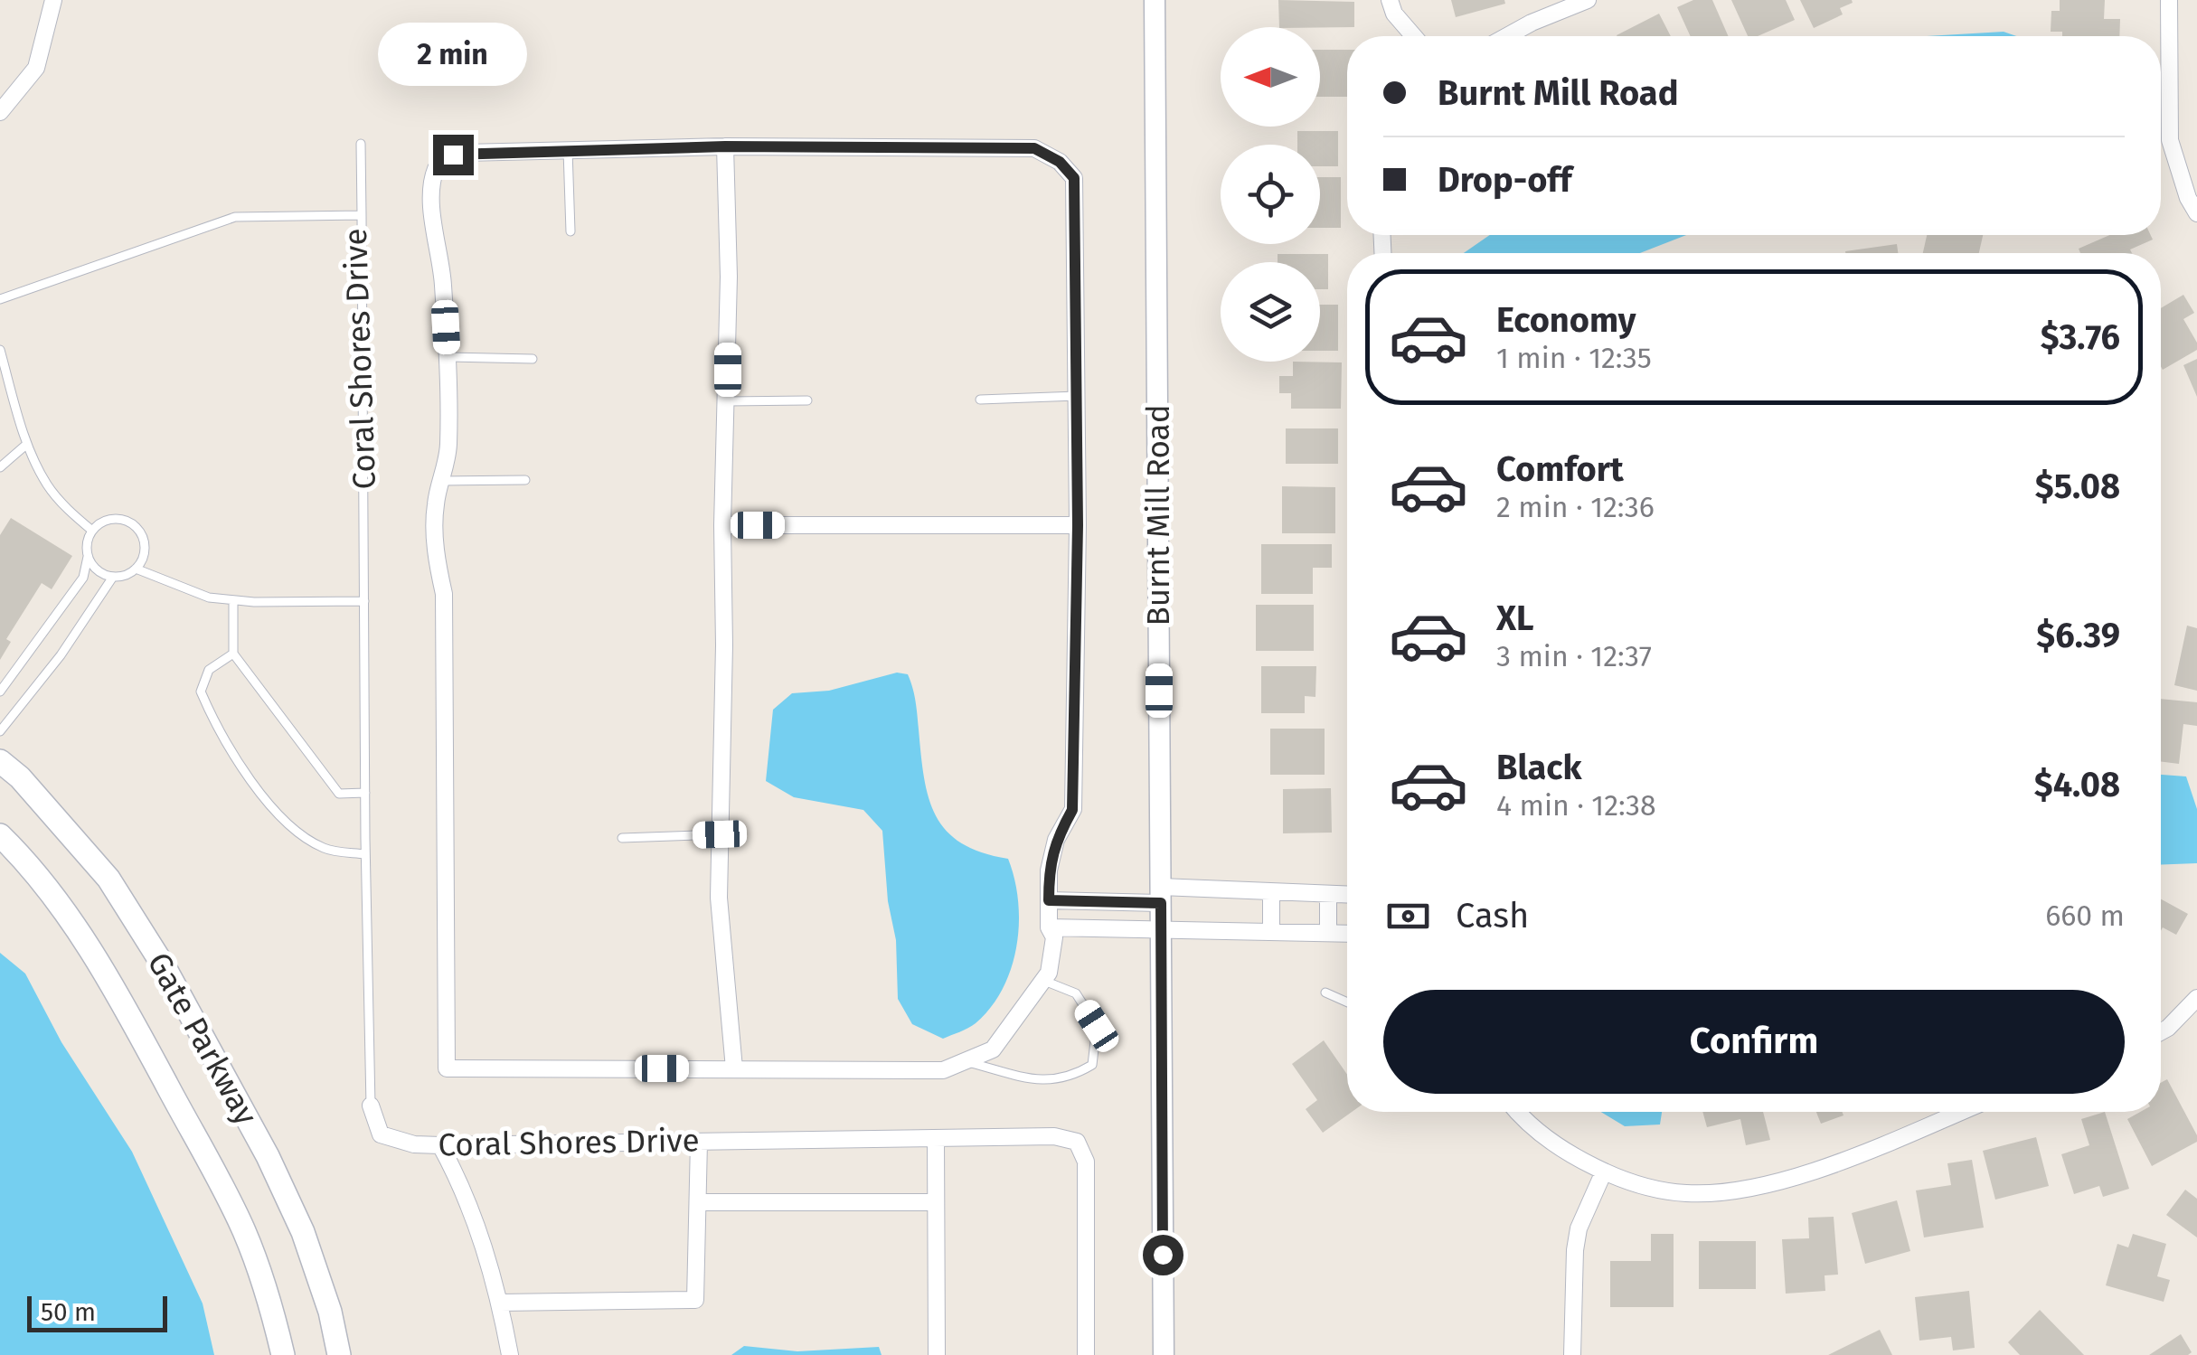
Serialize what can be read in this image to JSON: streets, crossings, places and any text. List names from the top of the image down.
{
  "streets": {
    "main road": ["Gate Parkway"],
    "street": ["Coral Shores Drive", "Burnt Mill Road"]
  },
  "scale_bar": "50 m",
  "north": "left",
  "page": {
    "bubble": "2 min",
    "banner": ["Burnt Mill Road", "Drop-off"],
    "list": [
      {
        "name": "Economy",
        "note": "1 min · 12:35",
        "value": "$3.76"
      },
      {
        "name": "Comfort",
        "note": "2 min · 12:36",
        "value": "$5.08"
      },
      {
        "name": "XL",
        "note": "3 min · 12:37",
        "value": "$6.39"
      },
      {
        "name": "Black",
        "note": "4 min · 12:38",
        "value": "$4.08"
      }
    ],
    "pay": ["Cash", "660 m"],
    "buttons": "Confirm",
    "scale": "50 m"
  }
}
